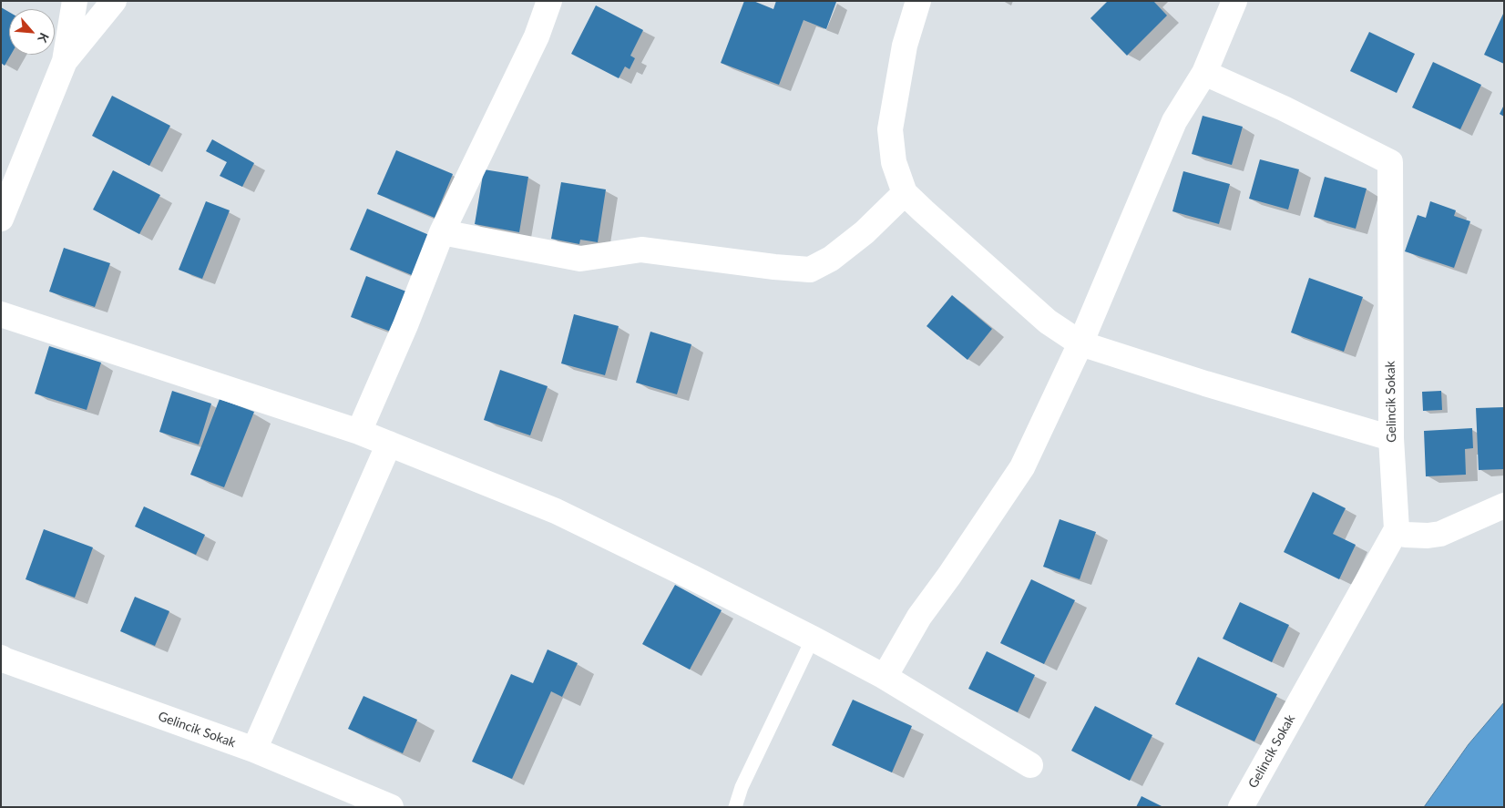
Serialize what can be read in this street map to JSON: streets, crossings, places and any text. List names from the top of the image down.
{
  "streets": {
    "street": ["Gelincik Sokak"]
  },
  "north": "bottom right"
}
